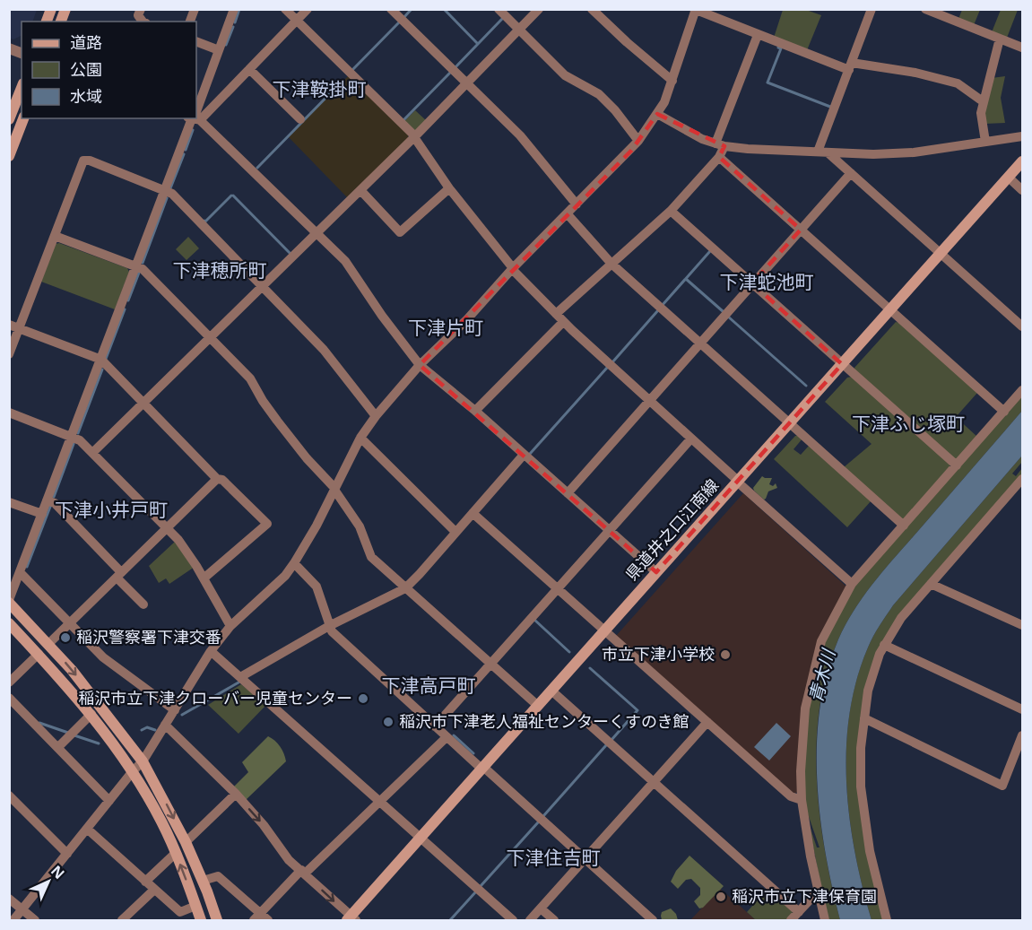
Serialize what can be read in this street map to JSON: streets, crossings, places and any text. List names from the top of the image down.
{
  "streets": {
    "main road": ["県道井之口江南線"]
  },
  "districts": [
    "下津鞍掛町",
    "下津穂所町",
    "下津蛇池町",
    "下津片町",
    "下津ふじ塚町",
    "下津小井戸町",
    "下津高戸町",
    "下津住吉町"
  ],
  "water": ["青木川"],
  "places": [
    "稲沢警察署下津交番",
    "市立下津小学校",
    "稲沢市立下津クローバー児童センター",
    "稲沢市下津老人福祉センターくすのき館",
    "稲沢市立下津保育園"
  ],
  "legend": ["道路", "公園", "水域"],
  "north": "top right"
}
